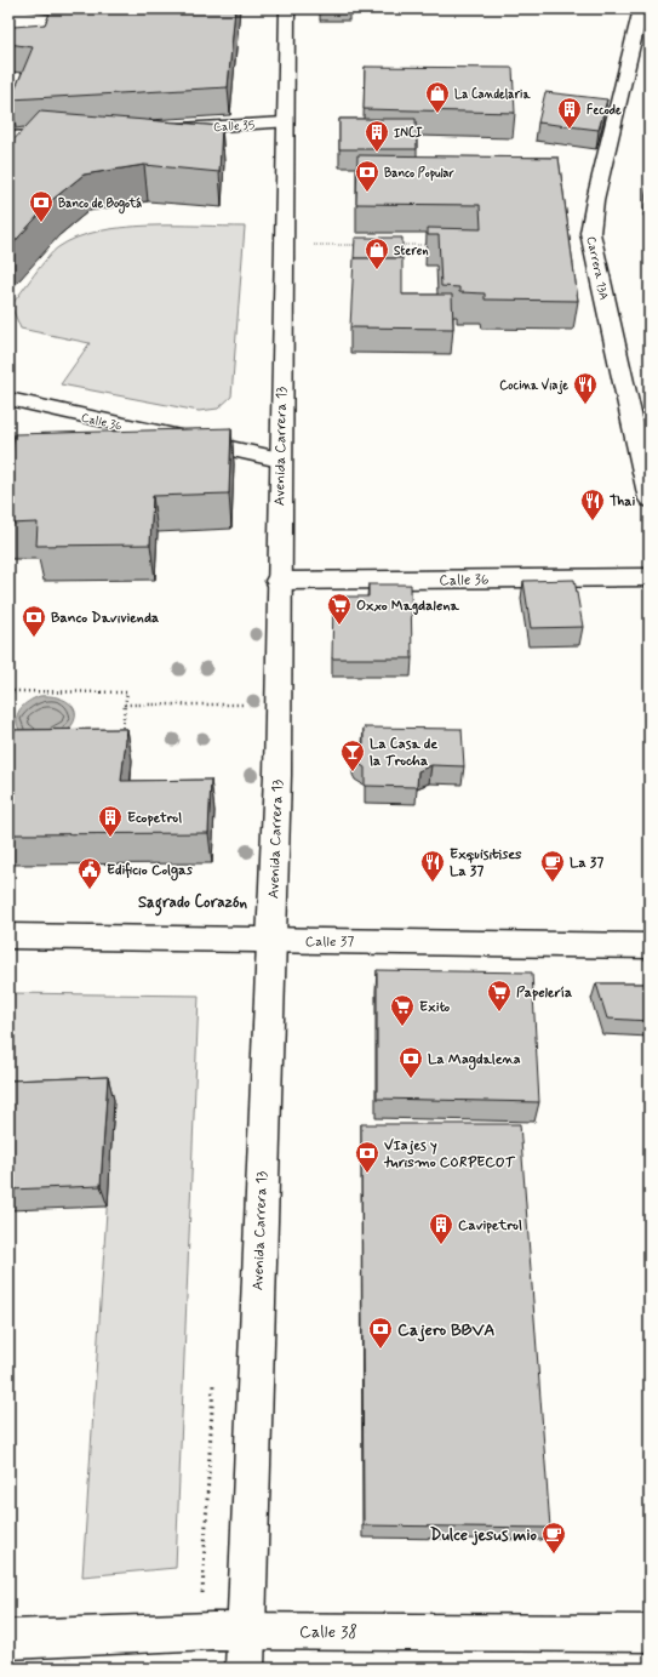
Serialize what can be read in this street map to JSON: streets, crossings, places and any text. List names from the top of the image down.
{
  "streets": {
    "street": [
      "Calle 35",
      "Carrera 13A",
      "Calle 36",
      "Avenida Carrera 13",
      "Calle 37",
      "Calle 38"
    ]
  },
  "crossings": [
    ["Calle 35", "Avenida Carrera 13"],
    ["Calle 36", "Avenida Carrera 13"],
    ["Avenida Carrera 13", "Calle 37"],
    ["Avenida Carrera 13", "Calle 38"]
  ],
  "districts": ["Sagrado Corazón"],
  "places": {
    "shop": ["La Candelaria", "Steren"],
    "building": [
      "Fecode",
      "INCI",
      "Ecopetrol",
      "Cavipetrol"
    ],
    "bank": [
      "Banco Popular",
      "Banco de Bogotá",
      "Banco Davivienda",
      "La Magdalena",
      "VIajes y turismo CORPECOT",
      "Cajero BBVA"
    ],
    "restaurant": ["Cocina Viaje", "Thai", "Exquisitises La 37"],
    "supermarket": ["Oxxo Magdalena", "Papelería", "Exito"],
    "bar": ["La Casa de la Trocha"],
    "cafe": ["La 37", "Dulce jesus mio"],
    "public building": ["Edificio Colgas"]
  }
}
